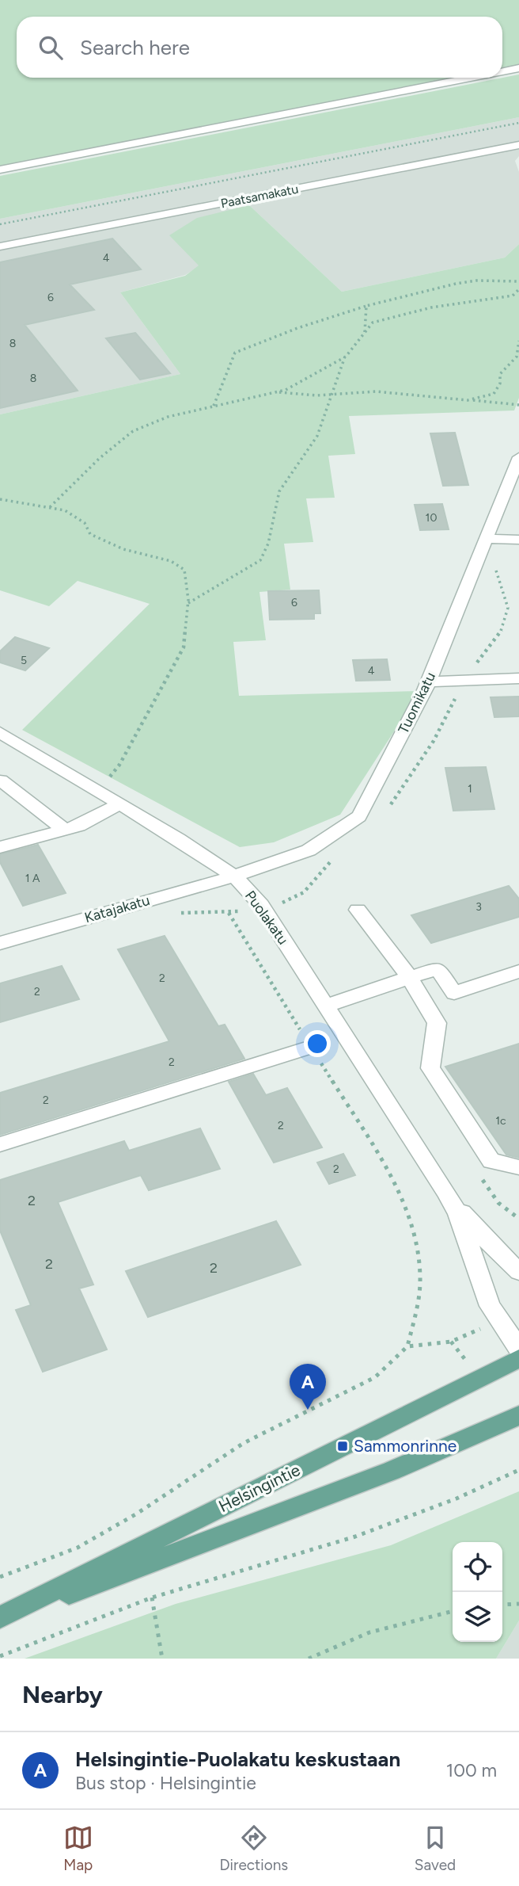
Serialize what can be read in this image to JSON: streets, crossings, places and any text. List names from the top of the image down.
{
  "streets": {
    "main road": ["Helsingintie"],
    "street": [
      "Paatsamakatu",
      "Tuomikatu",
      "Katajakatu",
      "Puolakatu"
    ]
  },
  "crossings": [
    ["Tuomikatu", "Katajakatu"],
    ["Tuomikatu", "Puolakatu"],
    ["Katajakatu", "Puolakatu"]
  ],
  "places": {
    "transit": ["Sammonrinne"]
  },
  "house_numbers": [
    "4",
    "6",
    "8",
    "8",
    "10",
    "6",
    "5",
    "4",
    "1",
    "1 A",
    "3",
    "2",
    "2",
    "2",
    "2",
    "1c",
    "2",
    "2",
    "2",
    "2",
    "2"
  ],
  "page": {
    "search": "Search here",
    "pins": "A",
    "heading": "Nearby",
    "list": [
      {
        "mark": "A",
        "name": "Helsingintie-Puolakatu keskustaan",
        "note": "Bus stop · Helsingintie",
        "value": "100 m"
      }
    ],
    "nav": ["Map", "Directions", "Saved"]
  }
}
